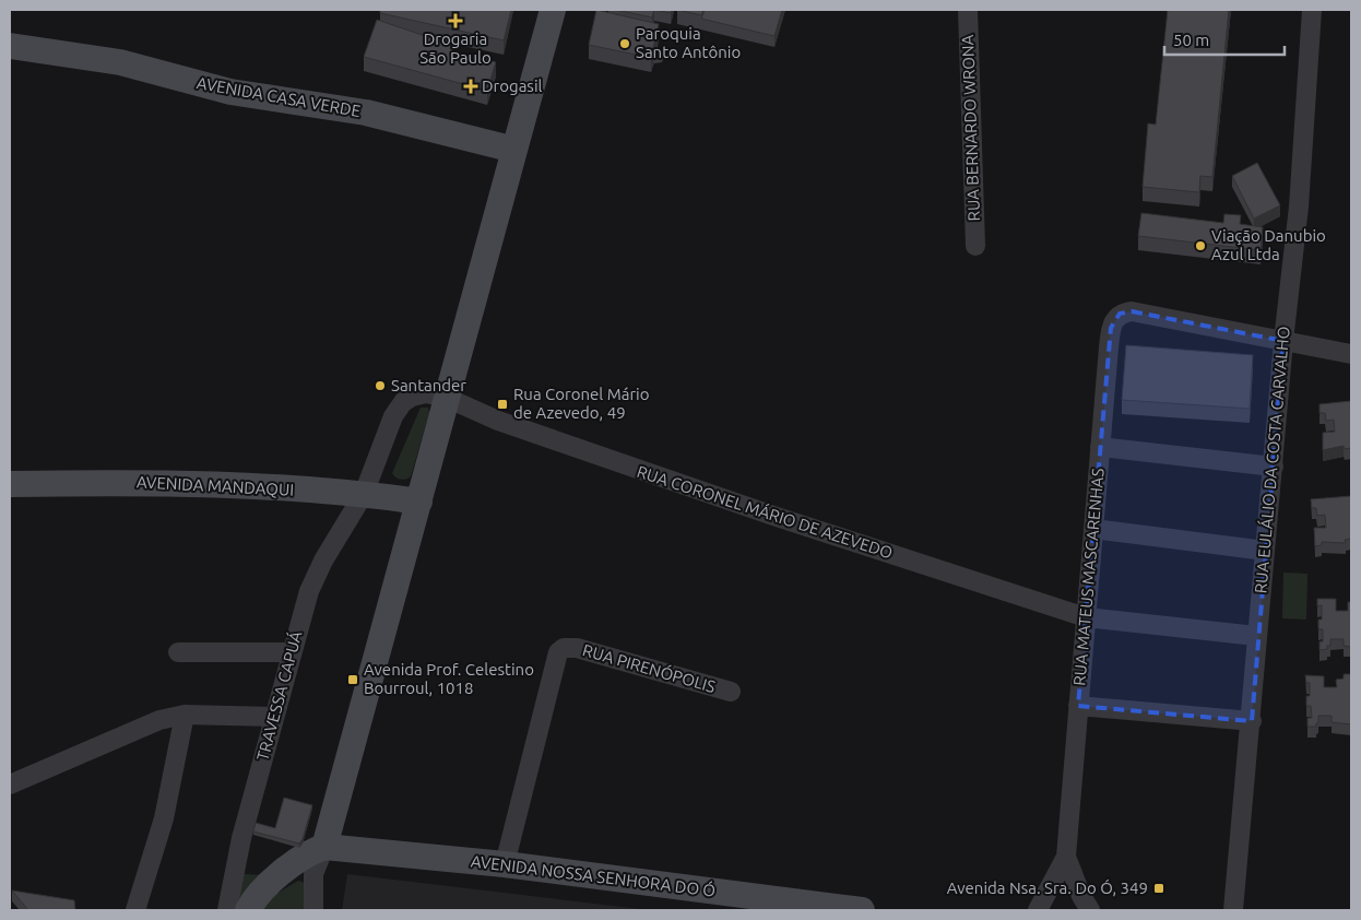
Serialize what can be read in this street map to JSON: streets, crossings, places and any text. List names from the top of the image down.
{
  "streets": {
    "main road": ["AVENIDA CASA VERDE", "AVENIDA MANDAQUI", "AVENIDA NOSSA SENHORA DO Ó"],
    "street": [
      "RUA BERNARDO WRONA",
      "RUA EULÁLIO DA COSTA CARVALHO",
      "RUA CORONEL MÁRIO DE AZEVEDO",
      "RUA MATEUS MASCARENHAS",
      "RUA PIRENÓPOLIS",
      "TRAVESSA CAPUÁ"
    ]
  },
  "crossings": [
    ["RUA EULÁLIO DA COSTA CARVALHO", "RUA CORONEL MÁRIO DE AZEVEDO"],
    ["RUA EULÁLIO DA COSTA CARVALHO", "RUA MATEUS MASCARENHAS"],
    ["AVENIDA MANDAQUI", "RUA CORONEL MÁRIO DE AZEVEDO"],
    ["AVENIDA MANDAQUI", "TRAVESSA CAPUÁ"],
    ["RUA CORONEL MÁRIO DE AZEVEDO", "RUA MATEUS MASCARENHAS"],
    ["RUA CORONEL MÁRIO DE AZEVEDO", "TRAVESSA CAPUÁ"],
    ["RUA PIRENÓPOLIS", "AVENIDA NOSSA SENHORA DO Ó"]
  ],
  "places": {
    "health": ["Drogaria São Paulo", "Drogasil"],
    "other": ["Paroquia Santo Antônio", "Viação Danubio Azul Ltda", "Santander"],
    "transit": ["Rua Coronel Mário de Azevedo, 49", "Avenida Prof. Celestino Bourroul, 1018", "Avenida Nsa. Sra. Do Ó, 349"]
  },
  "scale_bar": "50 m"
}
